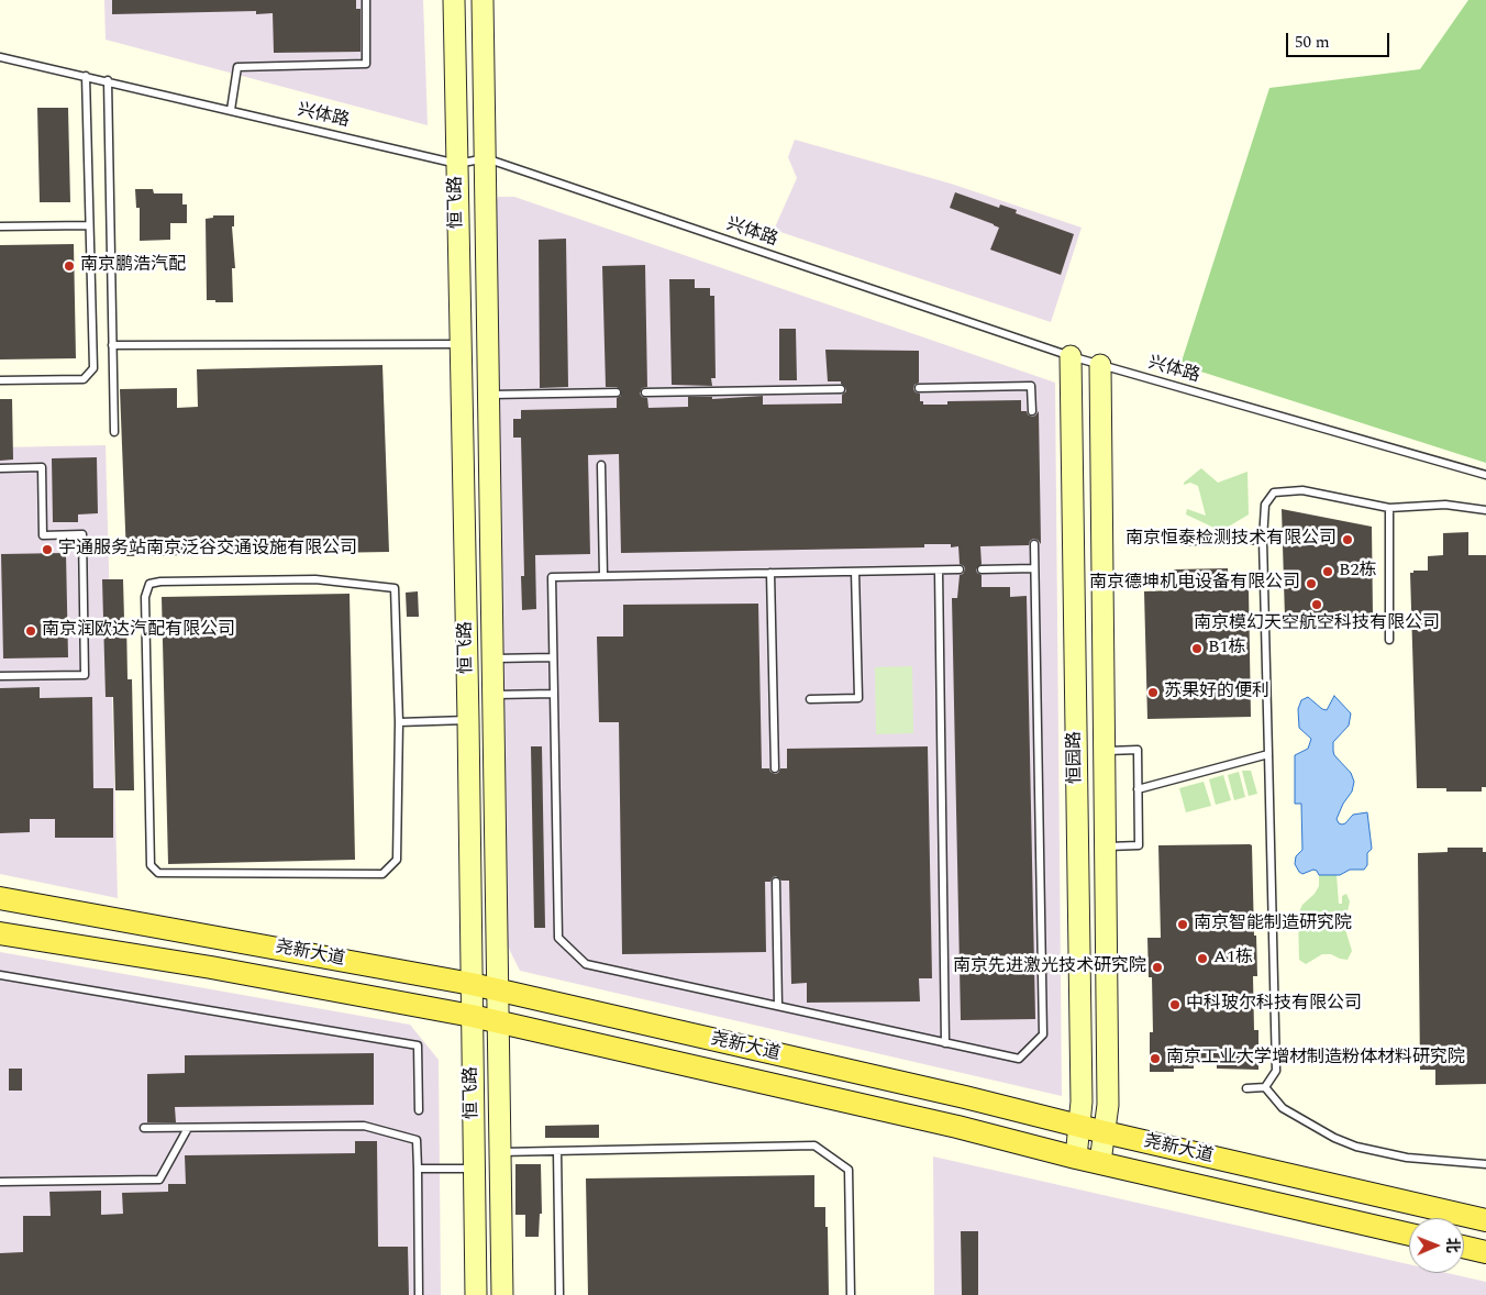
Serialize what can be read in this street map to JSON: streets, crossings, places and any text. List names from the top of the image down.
{
  "streets": {
    "main road": ["恒飞路", "恒园路", "尧新大道"],
    "lane": ["兴体路"]
  },
  "crossings": [
    ["兴体路", "恒飞路"],
    ["兴体路", "恒园路"],
    ["恒飞路", "尧新大道"],
    ["恒园路", "尧新大道"]
  ],
  "places": [
    "南京鹏浩汽配",
    "南京恒泰检测技术有限公司",
    "宇通服务站南京泛谷交通设施有限公司",
    "B2栋",
    "南京德坤机电设备有限公司",
    "南京模幻天空航空科技有限公司",
    "南京润欧达汽配有限公司",
    "B1栋",
    "苏果好的便利",
    "南京智能制造研究院",
    "A1栋",
    "南京先进激光技术研究院",
    "中科玻尔科技有限公司",
    "南京工业大学增材制造粉体材料研究院"
  ],
  "scale_bar": "50 m",
  "north": "right"
}
